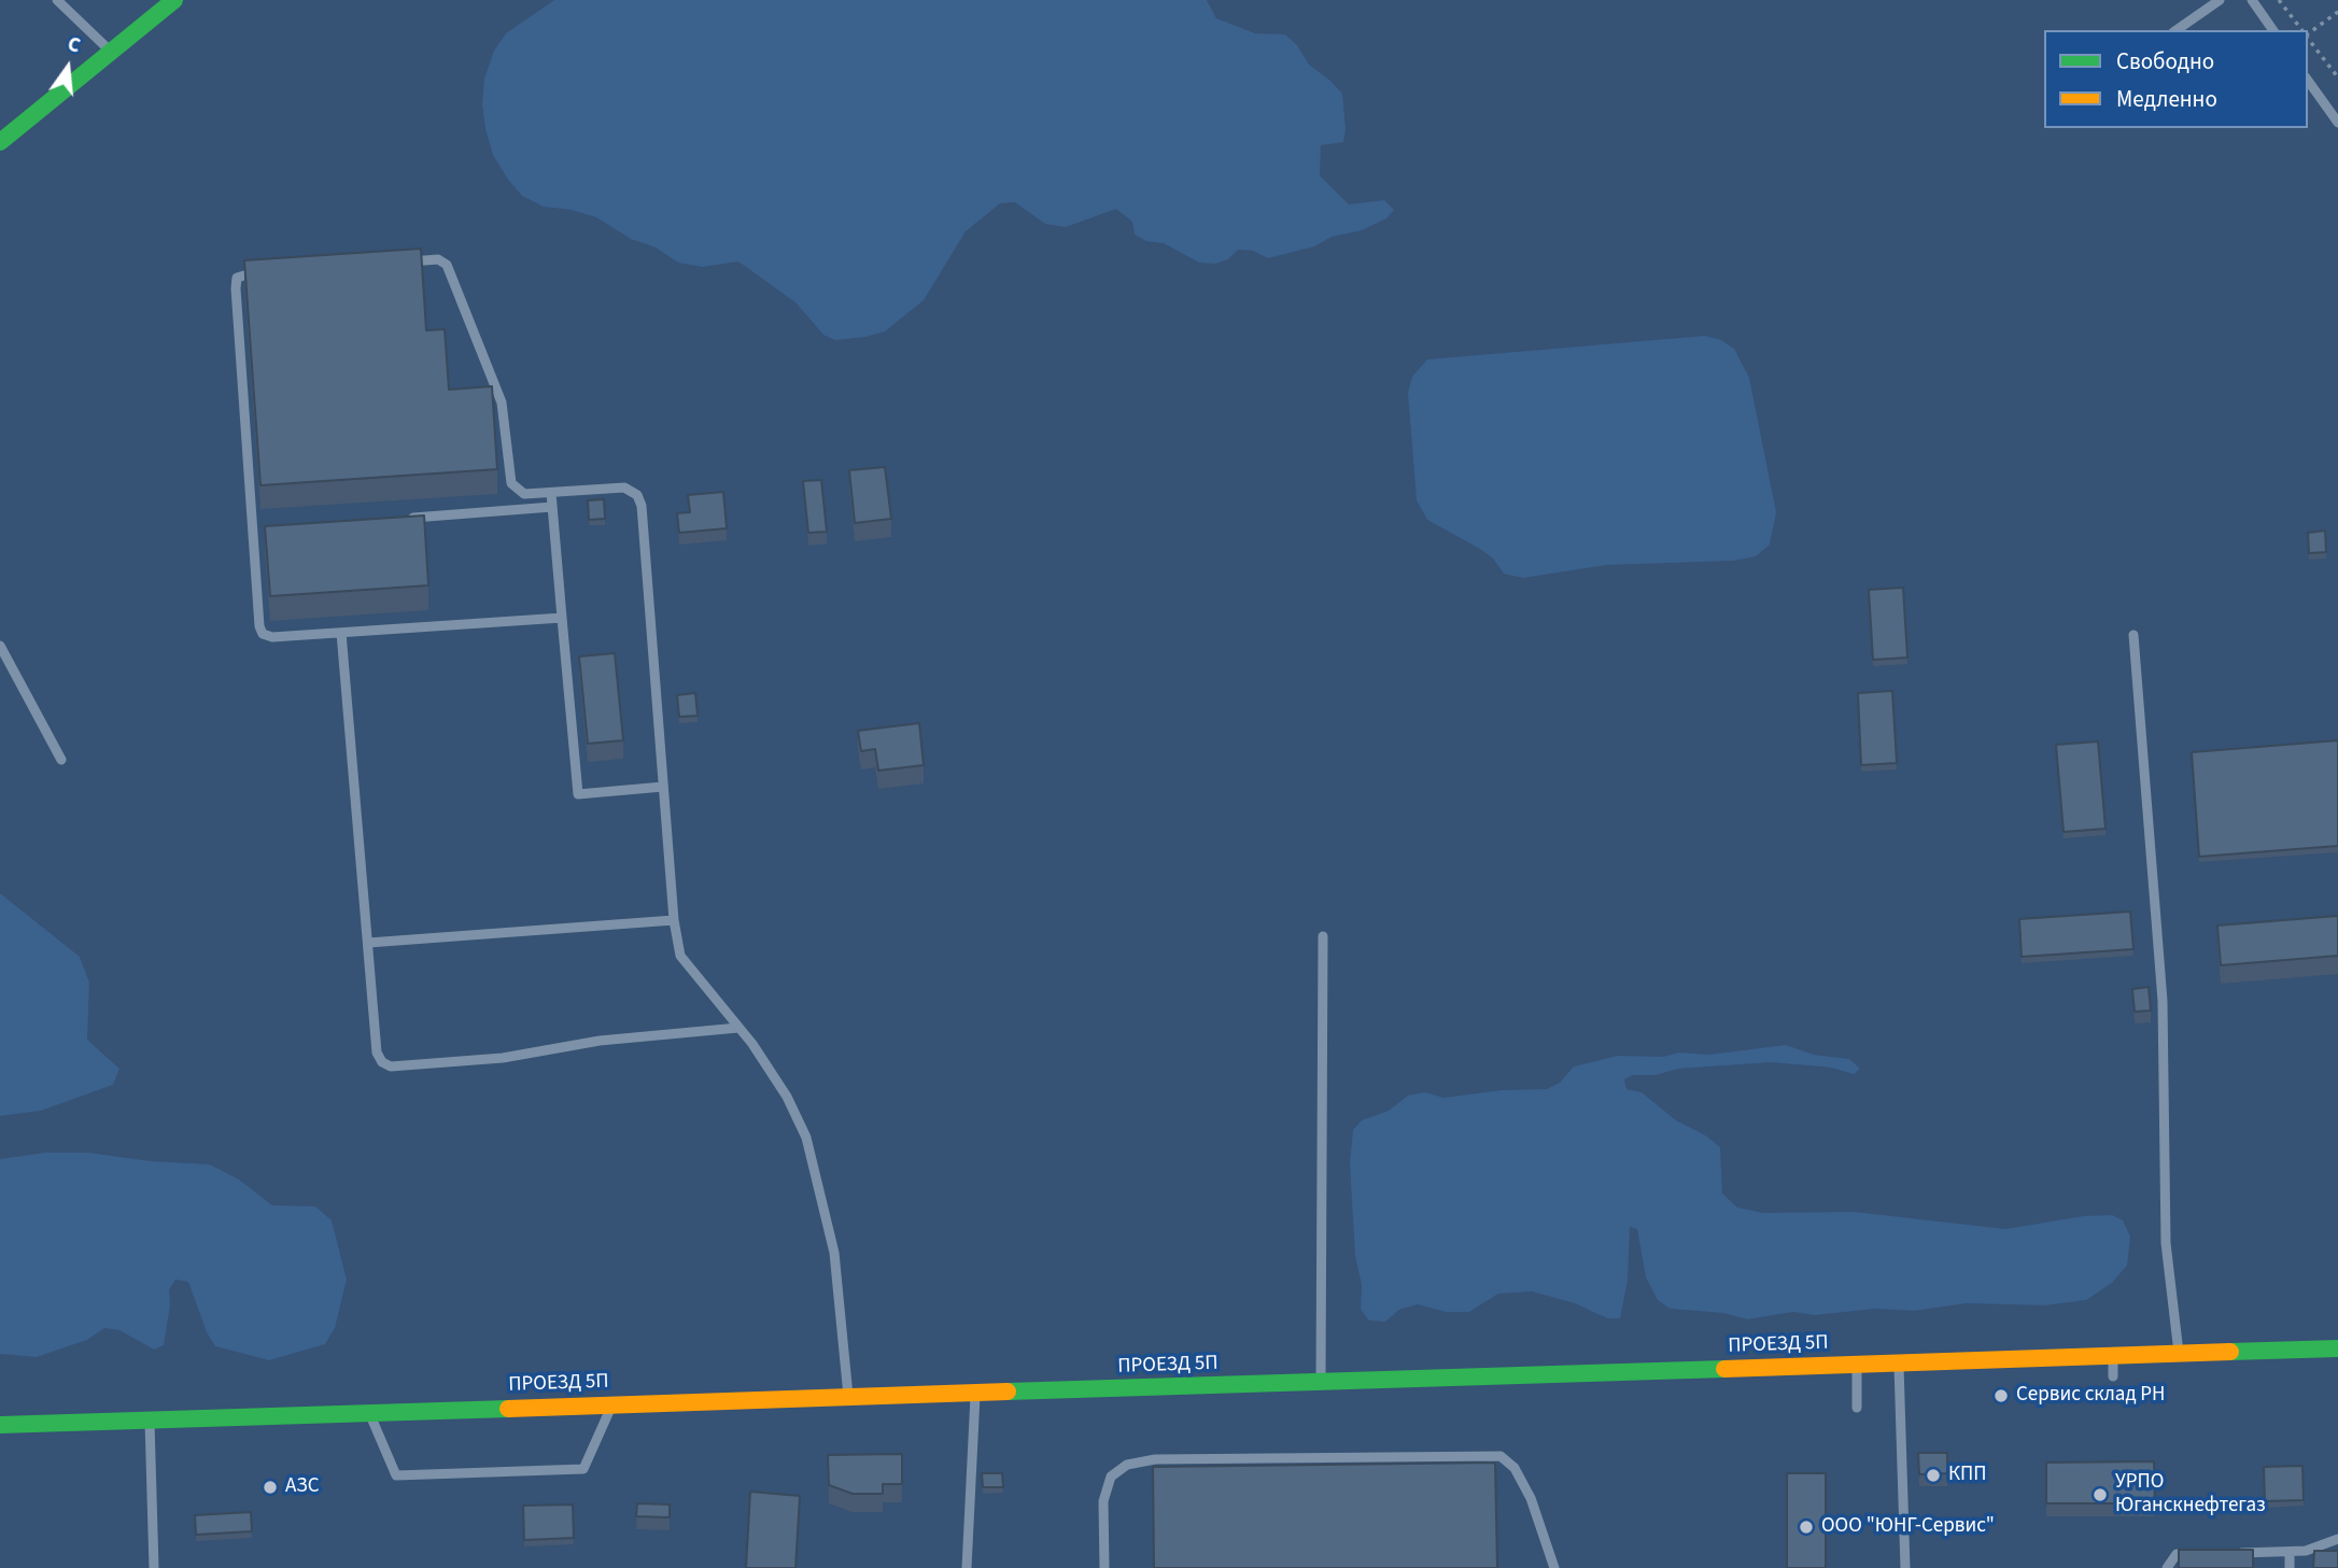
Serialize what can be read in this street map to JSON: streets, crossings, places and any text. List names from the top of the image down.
{
  "streets": {
    "street": ["ПРОЕЗД 5П"]
  },
  "places": [
    "Сервис склад РН",
    "КПП",
    "АЗС",
    "УРПО Юганскнефтегаз",
    "ООО \"ЮНГ-Сервис\""
  ],
  "legend": ["Свободно", "Медленно"],
  "north": "top"
}
